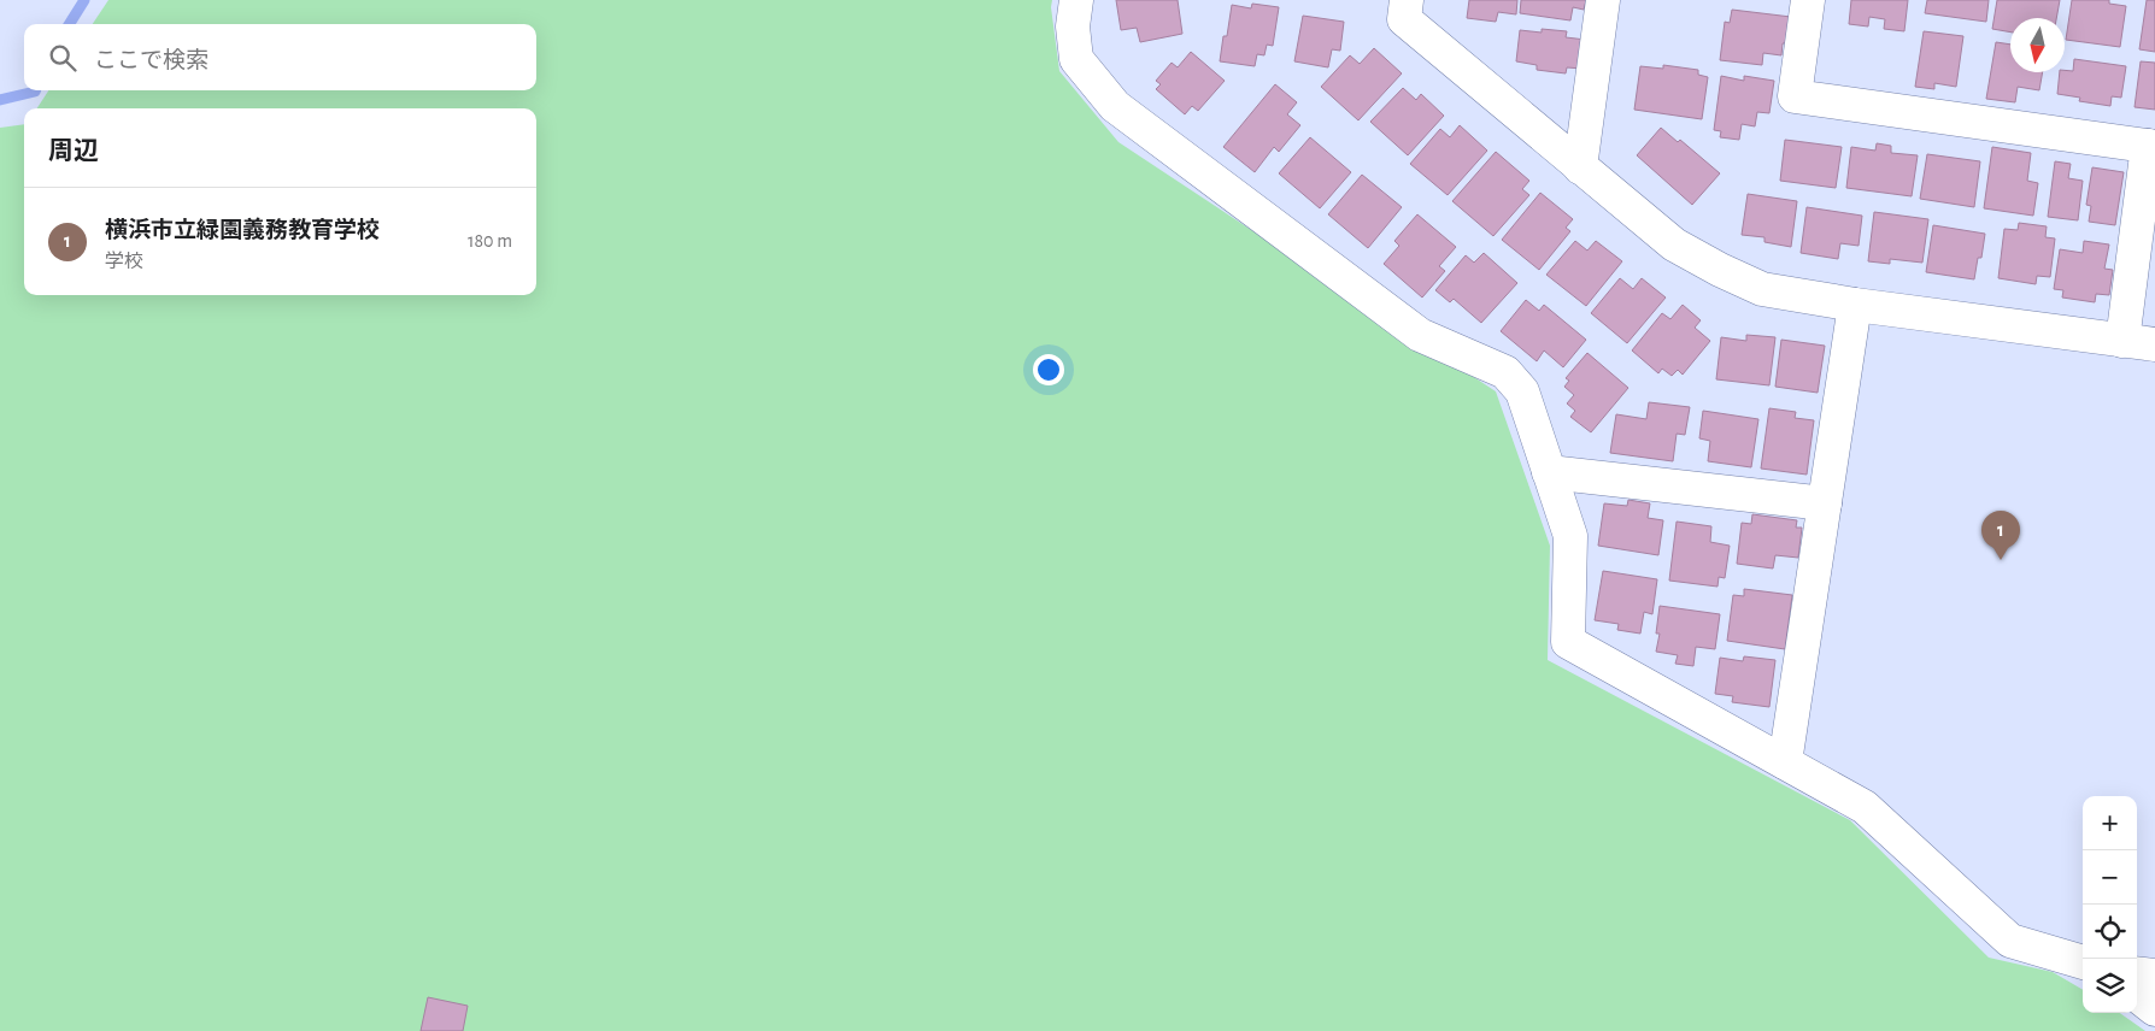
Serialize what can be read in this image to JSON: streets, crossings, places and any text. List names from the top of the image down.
{
  "north": "bottom",
  "page": {
    "search": "ここで検索",
    "heading": "周辺",
    "list": [
      {
        "mark": "1",
        "name": "横浜市立緑園義務教育学校",
        "note": "学校",
        "value": "180 m"
      }
    ],
    "pins": "1",
    "map_buttons": ["+", "−"]
  }
}
